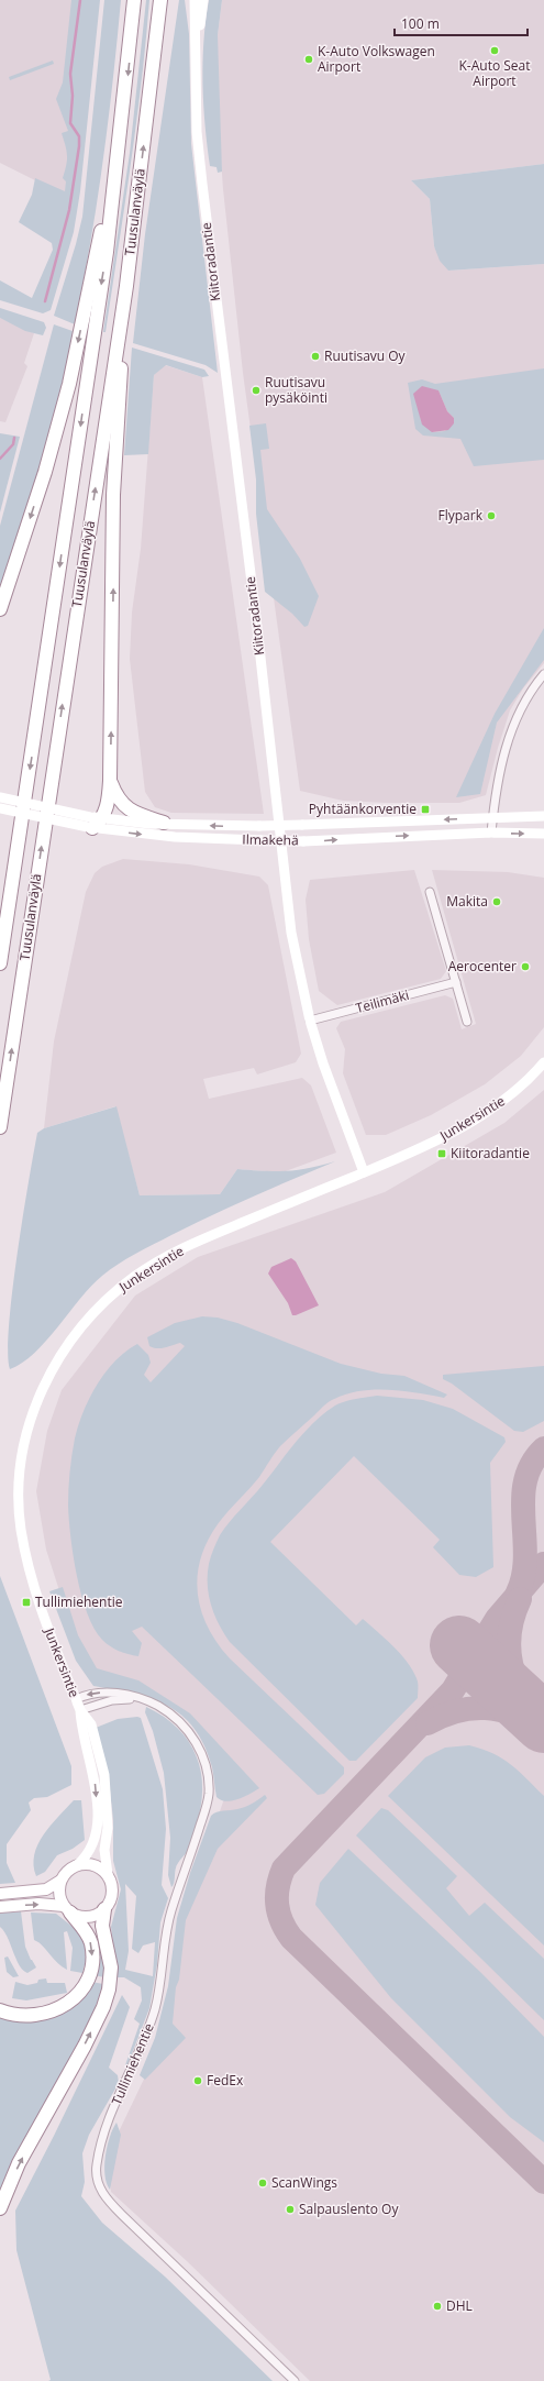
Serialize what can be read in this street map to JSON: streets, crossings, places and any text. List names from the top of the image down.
{
  "streets": {
    "highway": ["Tuusulanväylä"],
    "main road": ["Kiitoradantie", "Ilmakehä", "Junkersintie"],
    "street": ["Teilimäki", "Tullimiehentie"]
  },
  "crossings": [
    ["Kiitoradantie", "Teilimäki"],
    ["Kiitoradantie", "Junkersintie"],
    ["Junkersintie", "Tullimiehentie"]
  ],
  "places": {
    "other": [
      "K-Auto Seat Airport",
      "K-Auto Volkswagen Airport",
      "Ruutisavu Oy",
      "Ruutisavu pysäköinti",
      "Flypark",
      "Makita",
      "Aerocenter",
      "FedEx",
      "ScanWings",
      "Salpauslento Oy",
      "DHL"
    ],
    "transit": ["Pyhtäänkorventie", "Kiitoradantie", "Tullimiehentie"]
  },
  "scale_bar": "100 m"
}
